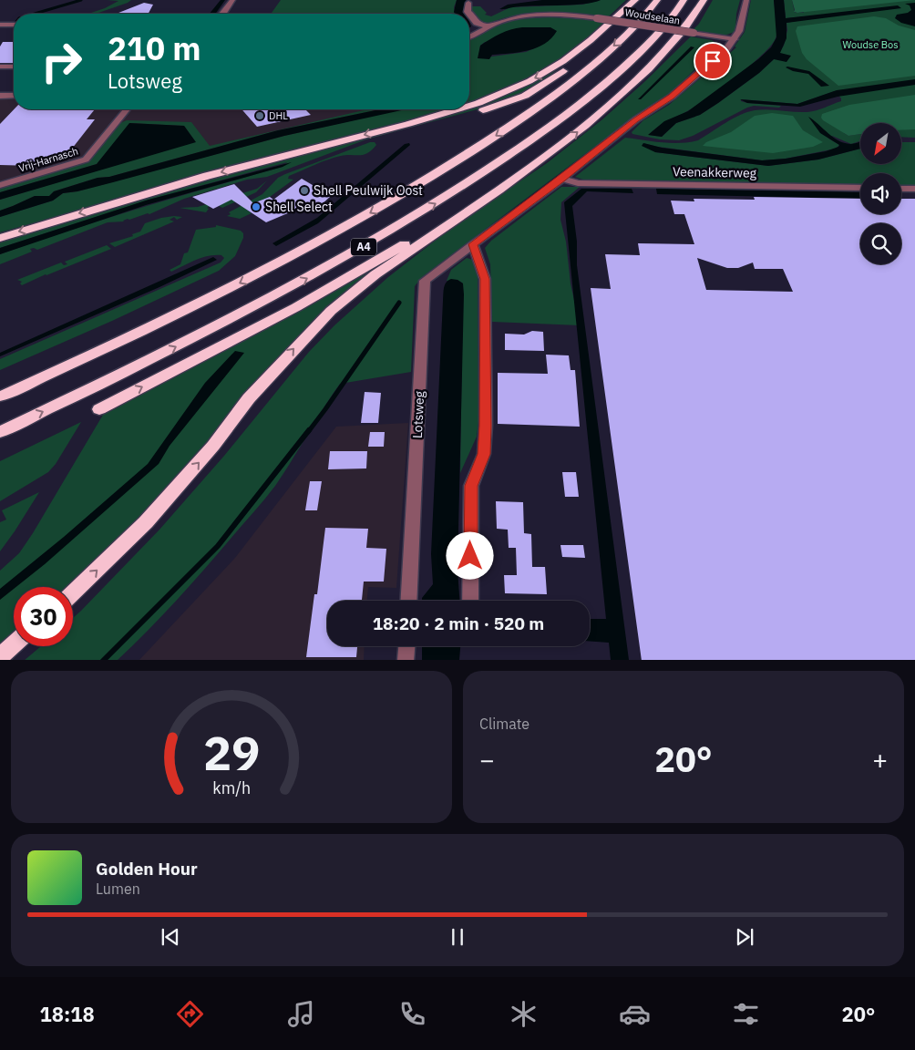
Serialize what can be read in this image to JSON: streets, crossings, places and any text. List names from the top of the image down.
{
  "streets": {
    "highway": ["A4"],
    "street": [
      "Woudselaan",
      "Vrij-Harnasch",
      "Veenakkerweg",
      "Lotsweg"
    ]
  },
  "crossings": [
    ["Woudselaan", "Lotsweg"],
    ["Veenakkerweg", "Lotsweg"]
  ],
  "parks": ["Woudse Bos"],
  "places": ["DHL", "Shell Peulwijk Oost", "Shell Select"],
  "north": "bottom left",
  "page": {
    "turn": ["210 m", "Lotsweg"],
    "limit": "30",
    "trip": "18:20 · 2 min · 520 m",
    "tile": "Climate",
    "heat": ["−", "20°", "+"],
    "song": ["Golden Hour", "Lumen"],
    "tabs": ["18:18", "20°"],
    "gauge": ["29", "km/h"]
  }
}
